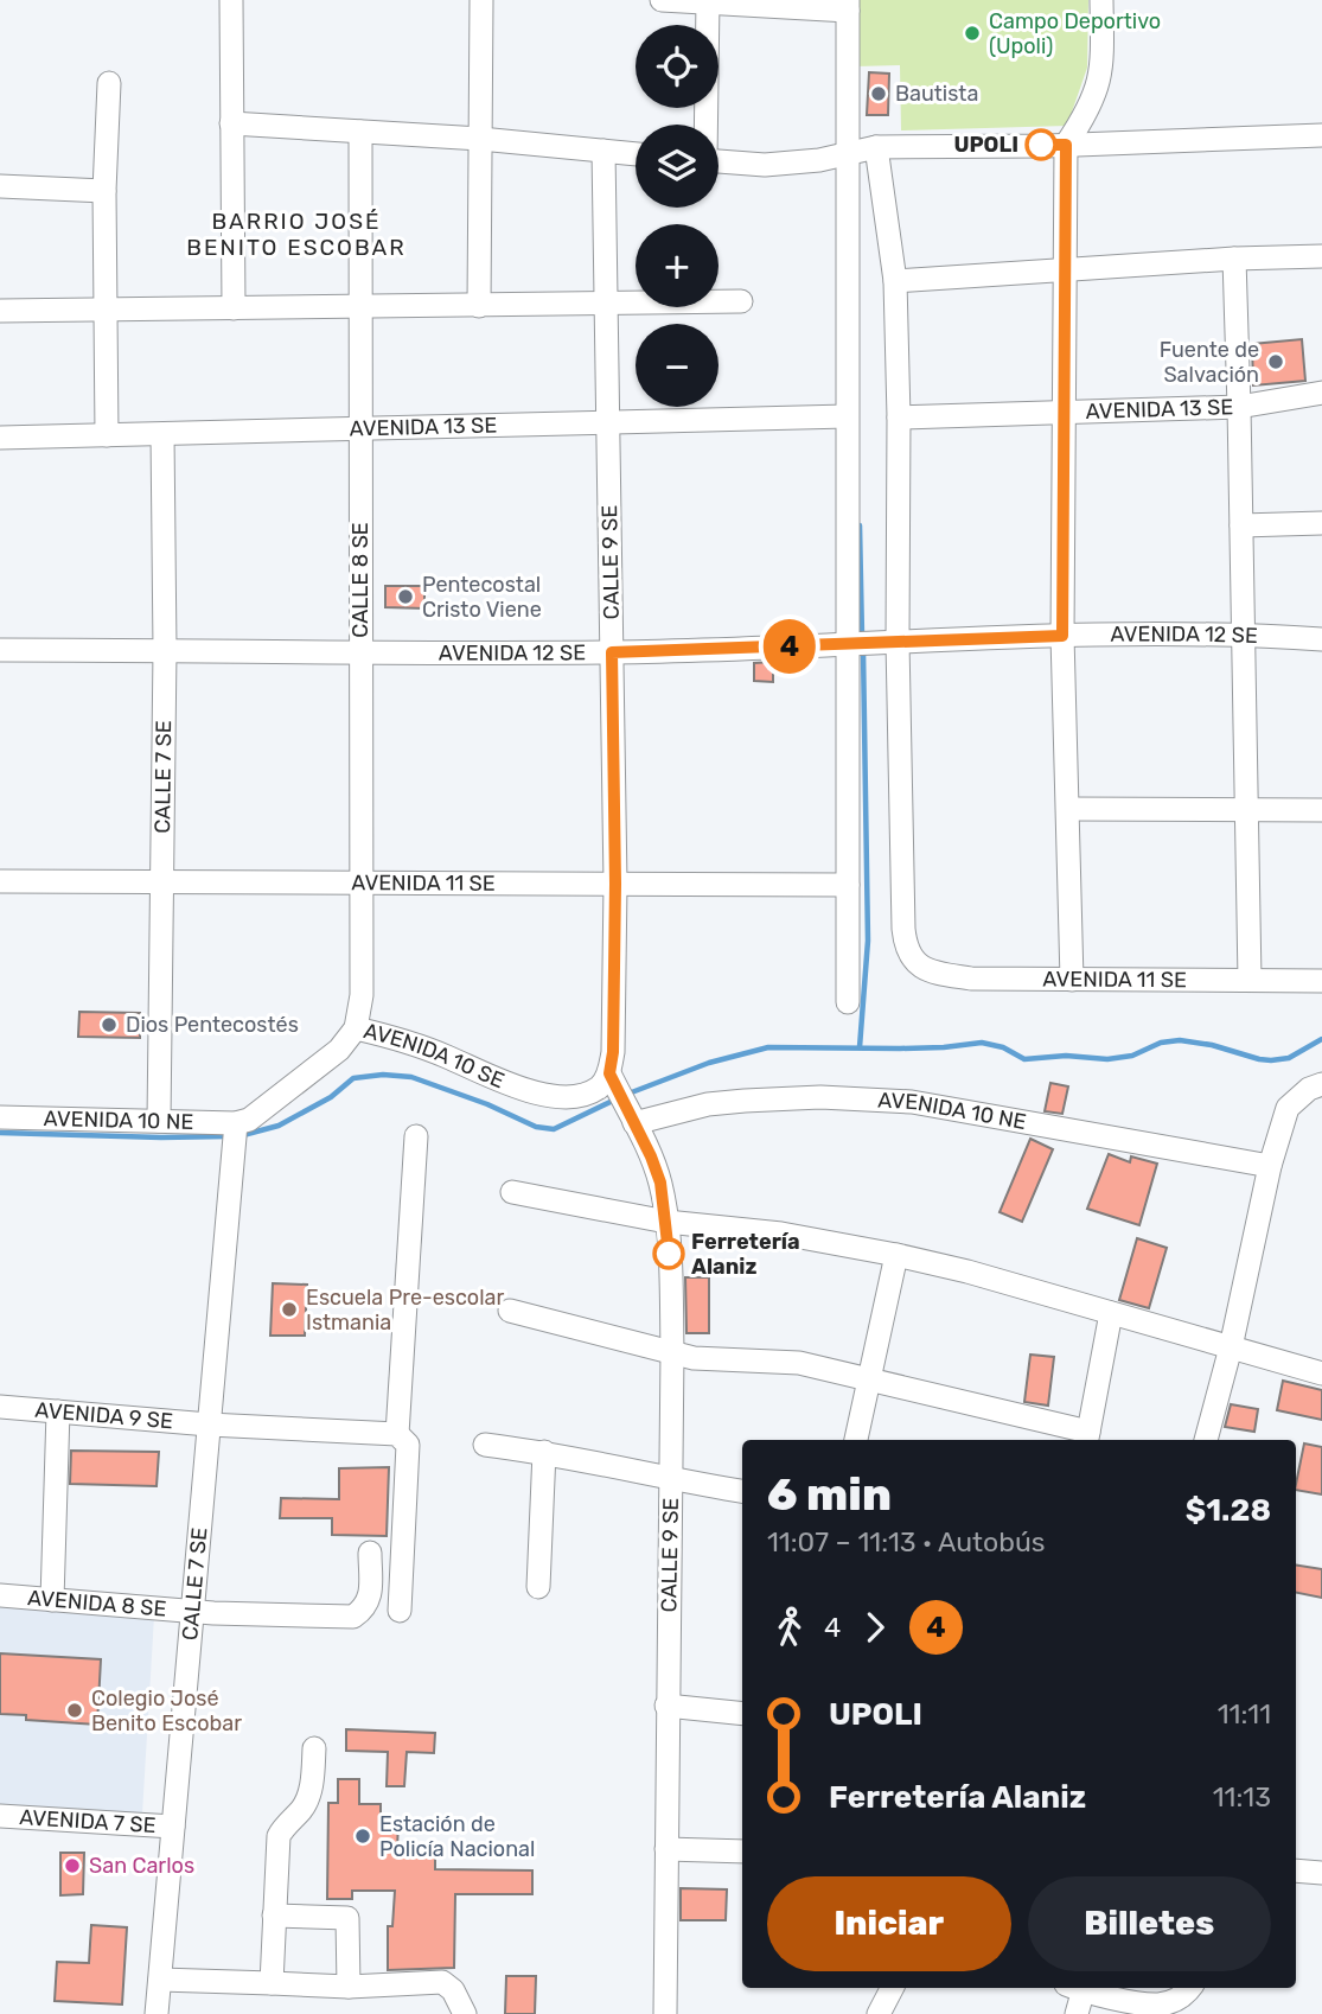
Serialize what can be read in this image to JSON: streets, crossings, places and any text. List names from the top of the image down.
{
  "streets": {
    "street": [
      "AVENIDA 13 SE",
      "CALLE 9 SE",
      "CALLE 8 SE",
      "AVENIDA 12 SE",
      "CALLE 7 SE",
      "AVENIDA 11 SE",
      "AVENIDA 10 SE",
      "AVENIDA 10 NE",
      "AVENIDA 9 SE",
      "AVENIDA 8 SE",
      "AVENIDA 7 SE"
    ]
  },
  "crossings": [
    ["AVENIDA 13 SE", "CALLE 9 SE"],
    ["AVENIDA 13 SE", "CALLE 8 SE"],
    ["AVENIDA 13 SE", "CALLE 7 SE"],
    ["CALLE 9 SE", "AVENIDA 12 SE"],
    ["CALLE 9 SE", "AVENIDA 11 SE"],
    ["CALLE 9 SE", "AVENIDA 10 SE"],
    ["CALLE 9 SE", "AVENIDA 10 NE"],
    ["CALLE 8 SE", "AVENIDA 12 SE"],
    ["CALLE 8 SE", "AVENIDA 11 SE"],
    ["CALLE 8 SE", "AVENIDA 10 SE"],
    ["AVENIDA 12 SE", "CALLE 7 SE"],
    ["AVENIDA 12 SE", "AVENIDA 11 SE"],
    ["CALLE 7 SE", "AVENIDA 11 SE"],
    ["CALLE 7 SE", "AVENIDA 10 SE"],
    ["CALLE 7 SE", "AVENIDA 10 NE"],
    ["CALLE 7 SE", "AVENIDA 9 SE"],
    ["CALLE 7 SE", "AVENIDA 8 SE"],
    ["CALLE 7 SE", "AVENIDA 7 SE"],
    ["AVENIDA 10 SE", "AVENIDA 10 NE"]
  ],
  "districts": ["BARRIO JOSÉ BENITO ESCOBAR"],
  "places": [
    "Campo Deportivo (Upoli)",
    "Bautista",
    "UPOLI",
    "Fuente de Salvación",
    "Pentecostal Cristo Viene",
    "Dios Pentecostés",
    "Ferretería Alaniz",
    "Escuela Pre-escolar Istmania",
    "Colegio José Benito Escobar",
    "Estación de Policía Nacional",
    "San Carlos"
  ],
  "lines": ["bus line 4"],
  "page": {
    "on_map": "4",
    "map_buttons": ["+", "−"],
    "heading": ["6 min", "11:07 – 11:13 · Autobús", "$1.28"],
    "legs": ["4", "4"],
    "list": [
      {
        "name": "UPOLI",
        "value": "11:11"
      },
      {
        "name": "Ferretería Alaniz",
        "value": "11:13"
      }
    ],
    "buttons": ["Iniciar", "Billetes"]
  }
}
